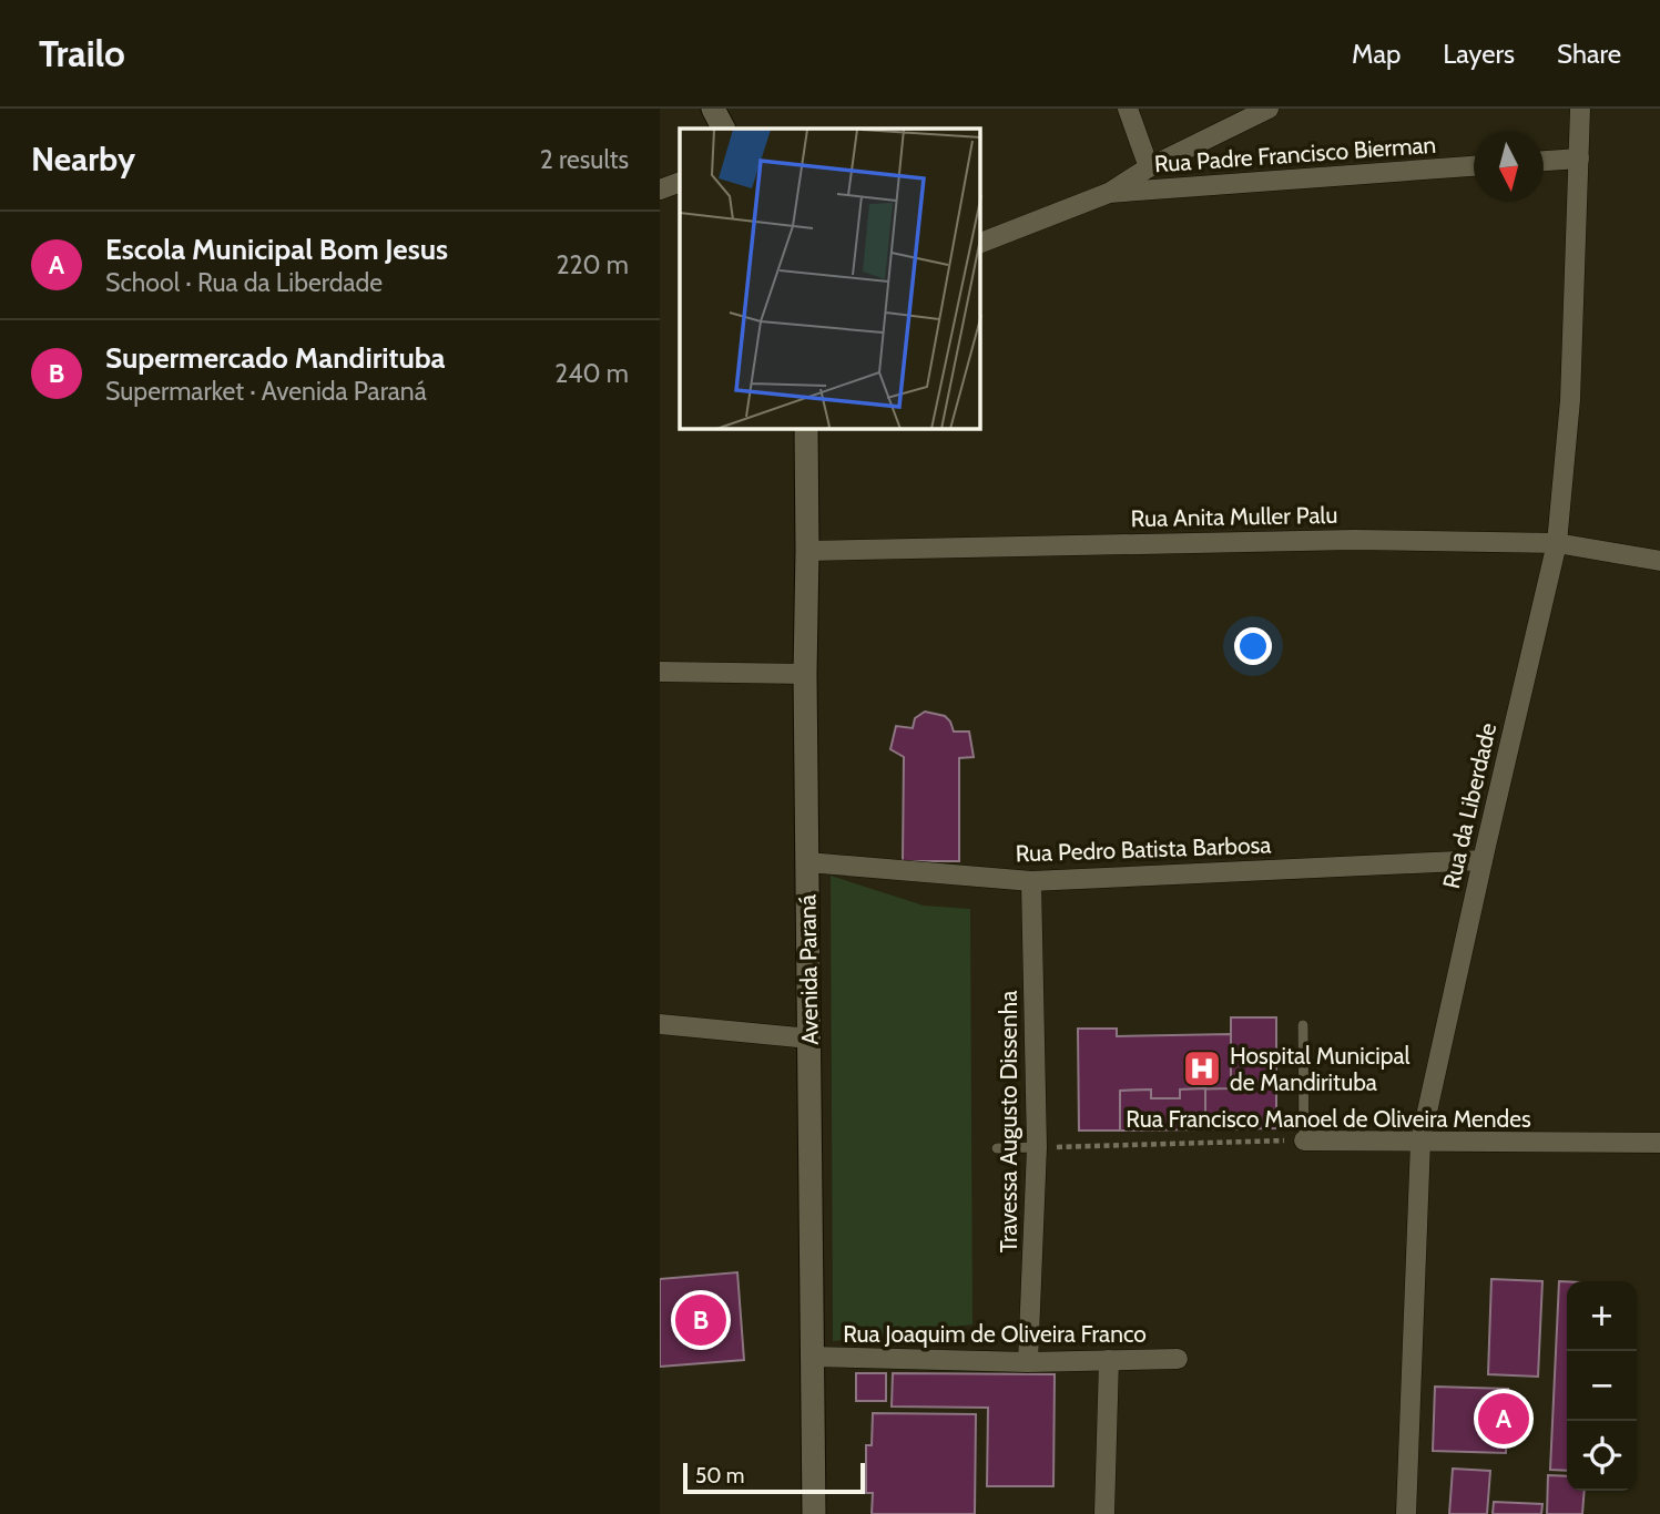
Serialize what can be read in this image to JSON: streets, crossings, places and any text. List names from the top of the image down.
{
  "streets": {
    "street": [
      "Rua Padre Francisco Bierman",
      "Rua Anita Muller Palu",
      "Rua da Liberdade",
      "Rua Pedro Batista Barbosa",
      "Avenida Paraná",
      "Rua Francisco Manoel de Oliveira Mendes",
      "Travessa Augusto Dissenha",
      "Rua Joaquim de Oliveira Franco"
    ]
  },
  "crossings": [
    ["Rua Anita Muller Palu", "Rua da Liberdade"],
    ["Rua Anita Muller Palu", "Avenida Paraná"],
    ["Rua da Liberdade", "Rua Pedro Batista Barbosa"],
    ["Rua da Liberdade", "Rua Francisco Manoel de Oliveira Mendes"],
    ["Rua Pedro Batista Barbosa", "Avenida Paraná"],
    ["Rua Pedro Batista Barbosa", "Travessa Augusto Dissenha"],
    ["Avenida Paraná", "Rua Joaquim de Oliveira Franco"],
    ["Rua Francisco Manoel de Oliveira Mendes", "Travessa Augusto Dissenha"],
    ["Travessa Augusto Dissenha", "Rua Joaquim de Oliveira Franco"]
  ],
  "places": {
    "hospital": ["Hospital Municipal de Mandirituba"]
  },
  "scale_bar": "50 m",
  "north": "bottom",
  "page": {
    "header": "Trailo",
    "nav": ["Map", "Layers", "Share"],
    "heading": ["Nearby", "2 results"],
    "list": [
      {
        "mark": "A",
        "name": "Escola Municipal Bom Jesus",
        "note": "School · Rua da Liberdade",
        "value": "220 m"
      },
      {
        "mark": "B",
        "name": "Supermercado Mandirituba",
        "note": "Supermarket · Avenida Paraná",
        "value": "240 m"
      }
    ],
    "map_buttons": ["+", "−"],
    "pins": ["B", "A"],
    "scale": "50 m"
  }
}
